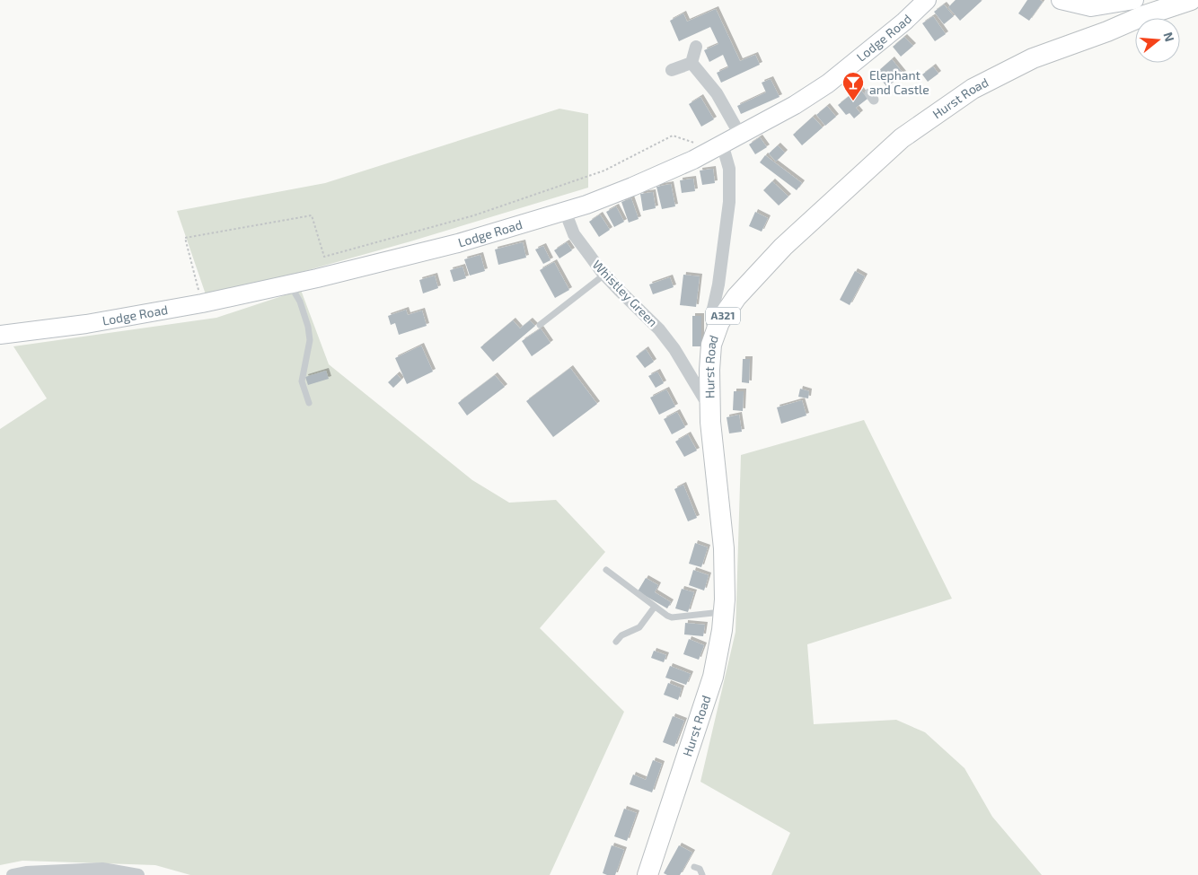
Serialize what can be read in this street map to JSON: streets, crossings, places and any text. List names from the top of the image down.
{
  "streets": {
    "main road": ["Lodge Road", "Hurst Road", "A321"],
    "street": ["Whistley Green"]
  },
  "crossings": [
    ["Lodge Road", "Whistley Green"],
    ["Hurst Road", "Whistley Green"]
  ],
  "places": {
    "bar": ["Elephant and Castle"]
  },
  "north": "right"
}
